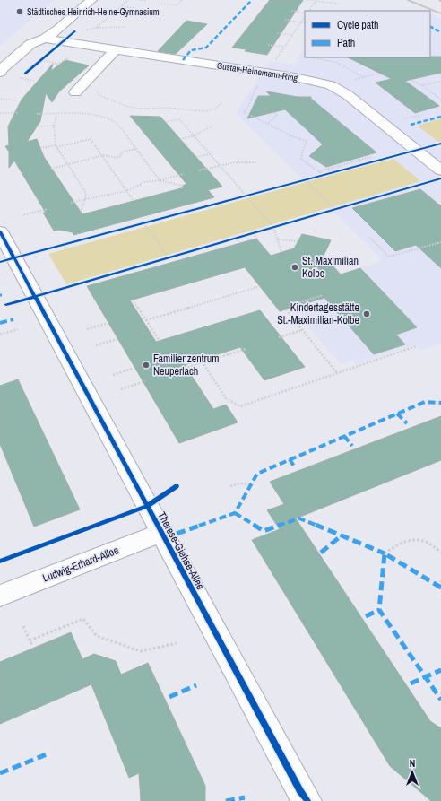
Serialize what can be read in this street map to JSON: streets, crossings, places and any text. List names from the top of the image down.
{
  "streets": {
    "street": ["Gustav-Heinemann-Ring", "Therese-Giehse-Allee", "Ludwig-Erhard-Allee"]
  },
  "crossings": [
    ["Therese-Giehse-Allee", "Ludwig-Erhard-Allee"]
  ],
  "places": [
    "Städtisches Heinrich-Heine-Gymnasium",
    "St. Maximilian Kolbe",
    "Kindertagesstätte St.-Maximilian-Kolbe",
    "Familienzentrum Neuperlach"
  ],
  "legend": ["Cycle path", "Path"],
  "north": "top"
}
